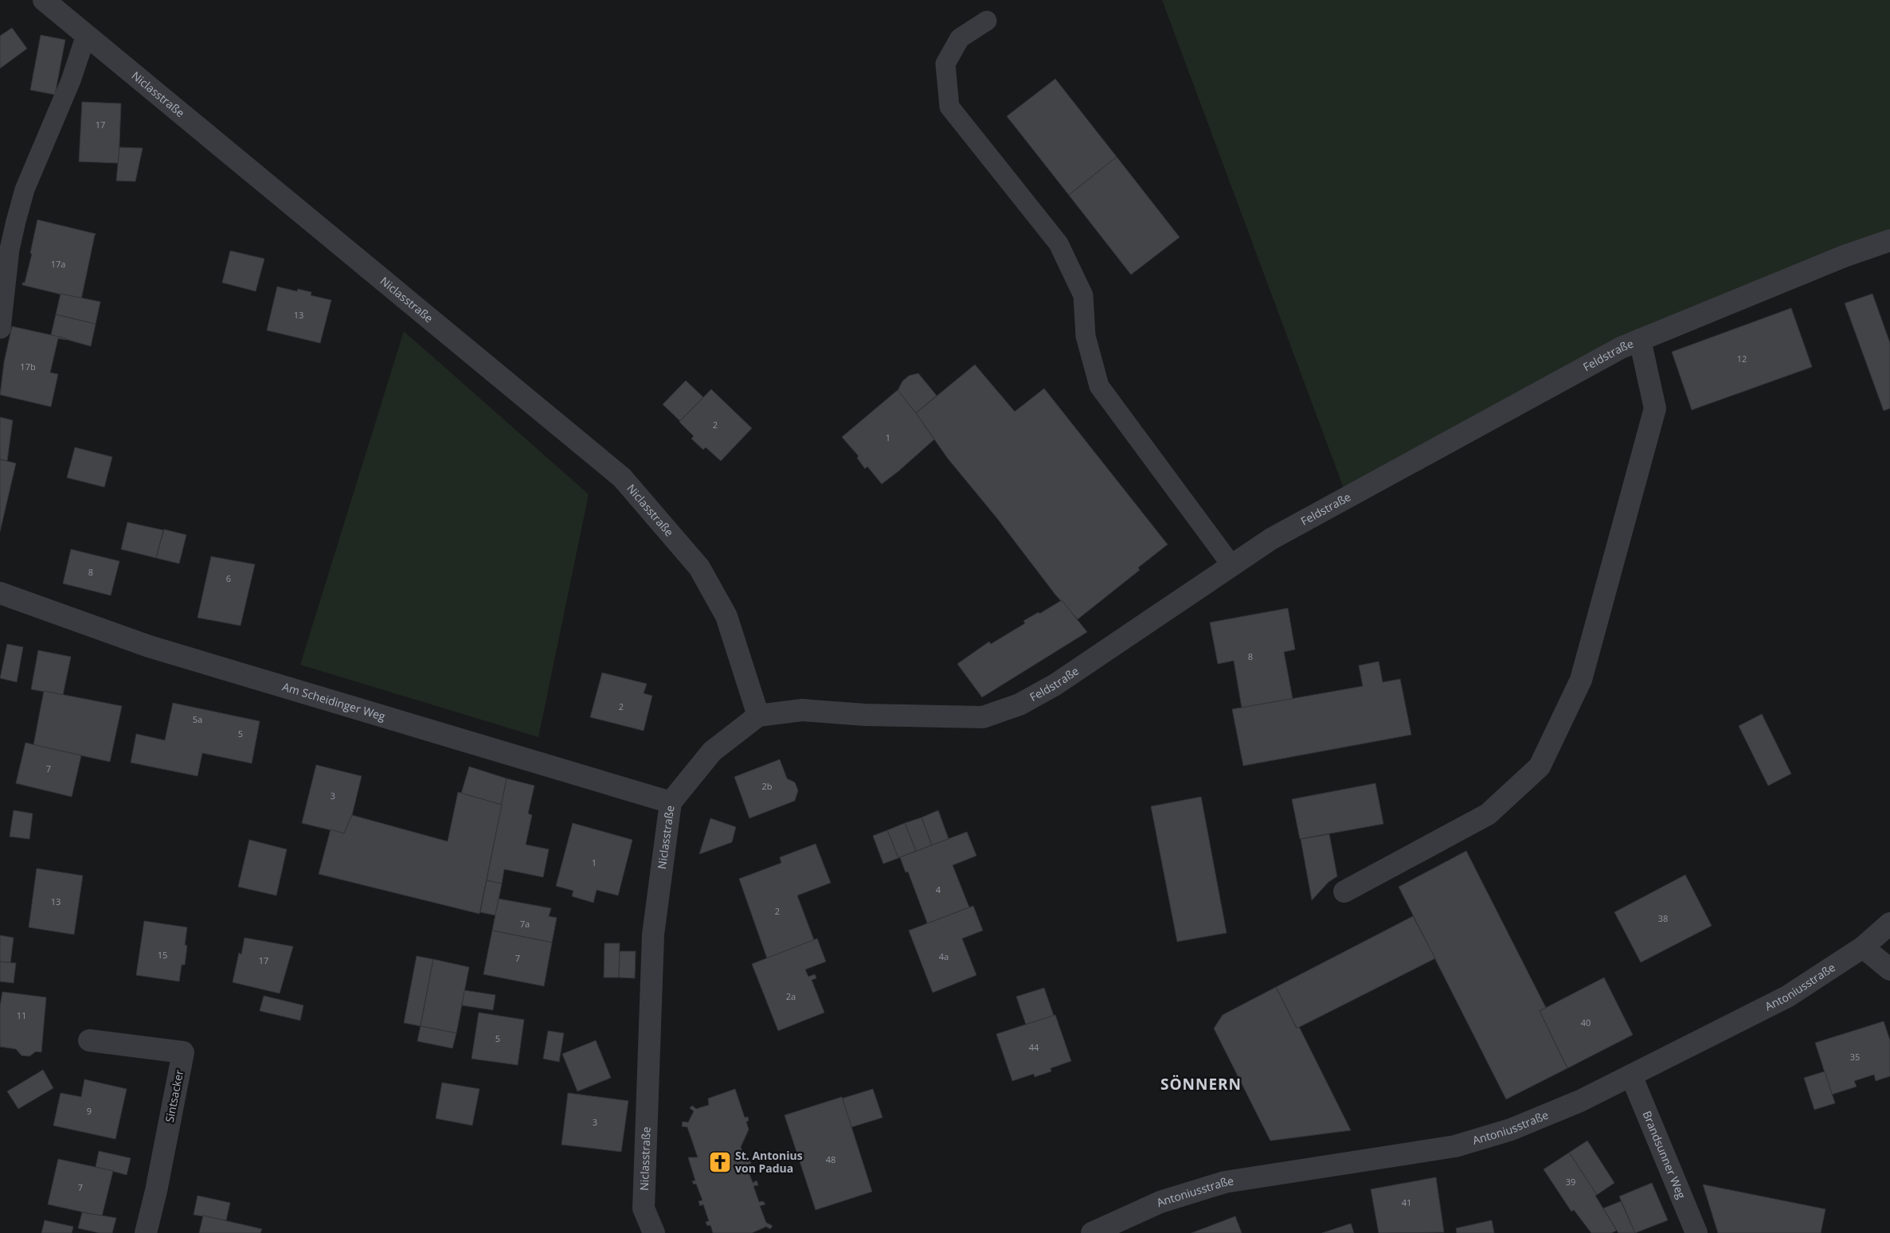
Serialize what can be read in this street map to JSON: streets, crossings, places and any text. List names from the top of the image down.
{
  "streets": {
    "street": [
      "Niclasstraße",
      "Feldstraße",
      "Am Scheidinger Weg",
      "Antoniusstraße",
      "Sintsacker",
      "Brandsunner Weg"
    ]
  },
  "crossings": [
    ["Niclasstraße", "Feldstraße"],
    ["Niclasstraße", "Am Scheidinger Weg"],
    ["Antoniusstraße", "Brandsunner Weg"]
  ],
  "districts": ["SÖNNERN"],
  "places": {
    "church": ["St. Antonius von Padua"]
  },
  "house_numbers": [
    "17",
    "17a",
    "13",
    "12",
    "17b",
    "2",
    "1",
    "8",
    "6",
    "8",
    "2",
    "5a",
    "5",
    "7",
    "2b",
    "3",
    "1",
    "4",
    "13",
    "2",
    "38",
    "7a",
    "15",
    "4a",
    "7",
    "17",
    "2a",
    "11",
    "40",
    "5",
    "44",
    "35",
    "9",
    "3",
    "48",
    "39",
    "7",
    "41"
  ]
}
